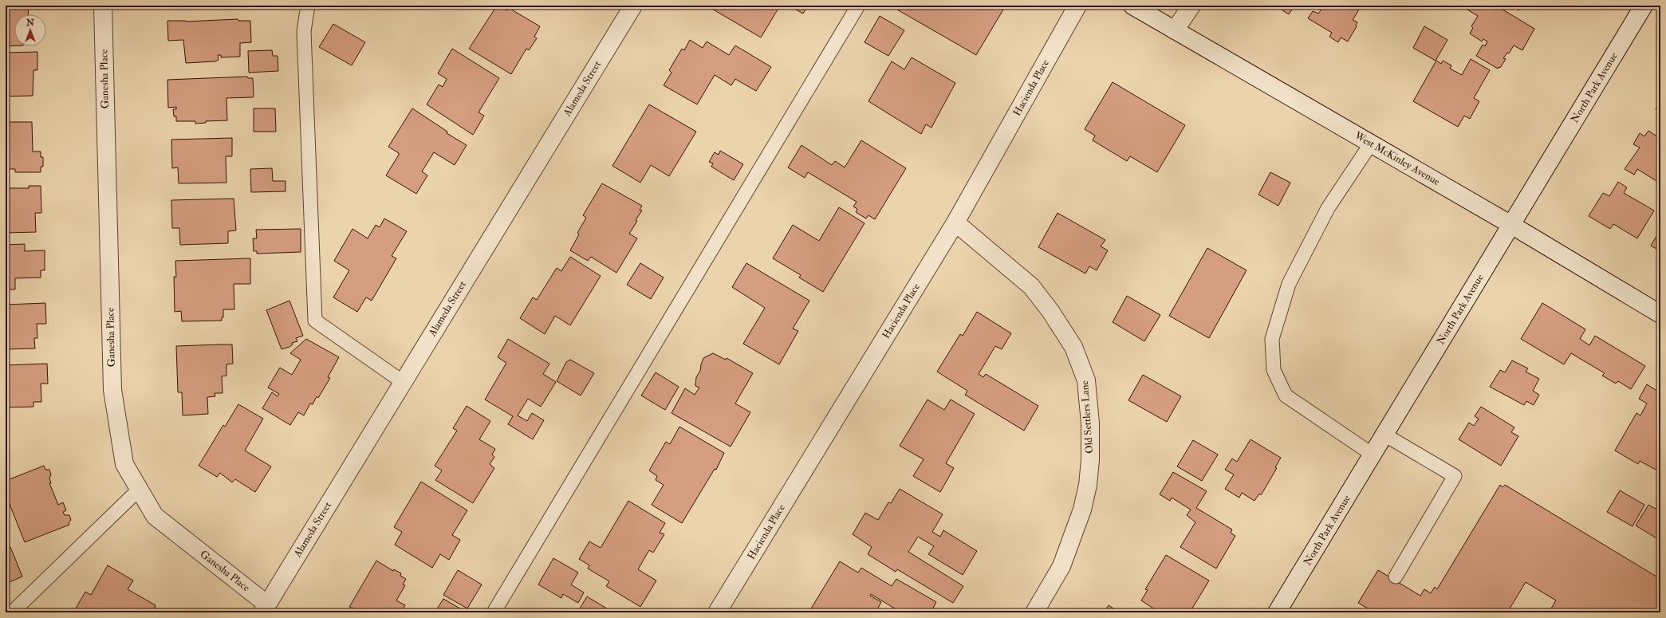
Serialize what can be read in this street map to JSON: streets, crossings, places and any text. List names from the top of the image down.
{
  "streets": {
    "street": [
      "Ganesha Place",
      "Hacienda Place",
      "North Park Avenue",
      "Alameda Street",
      "West McKinley Avenue",
      "Old Settlers Lane"
    ]
  },
  "crossings": [
    ["Ganesha Place", "Alameda Street"],
    ["Hacienda Place", "Old Settlers Lane"],
    ["North Park Avenue", "West McKinley Avenue"]
  ],
  "north": "top"
}
